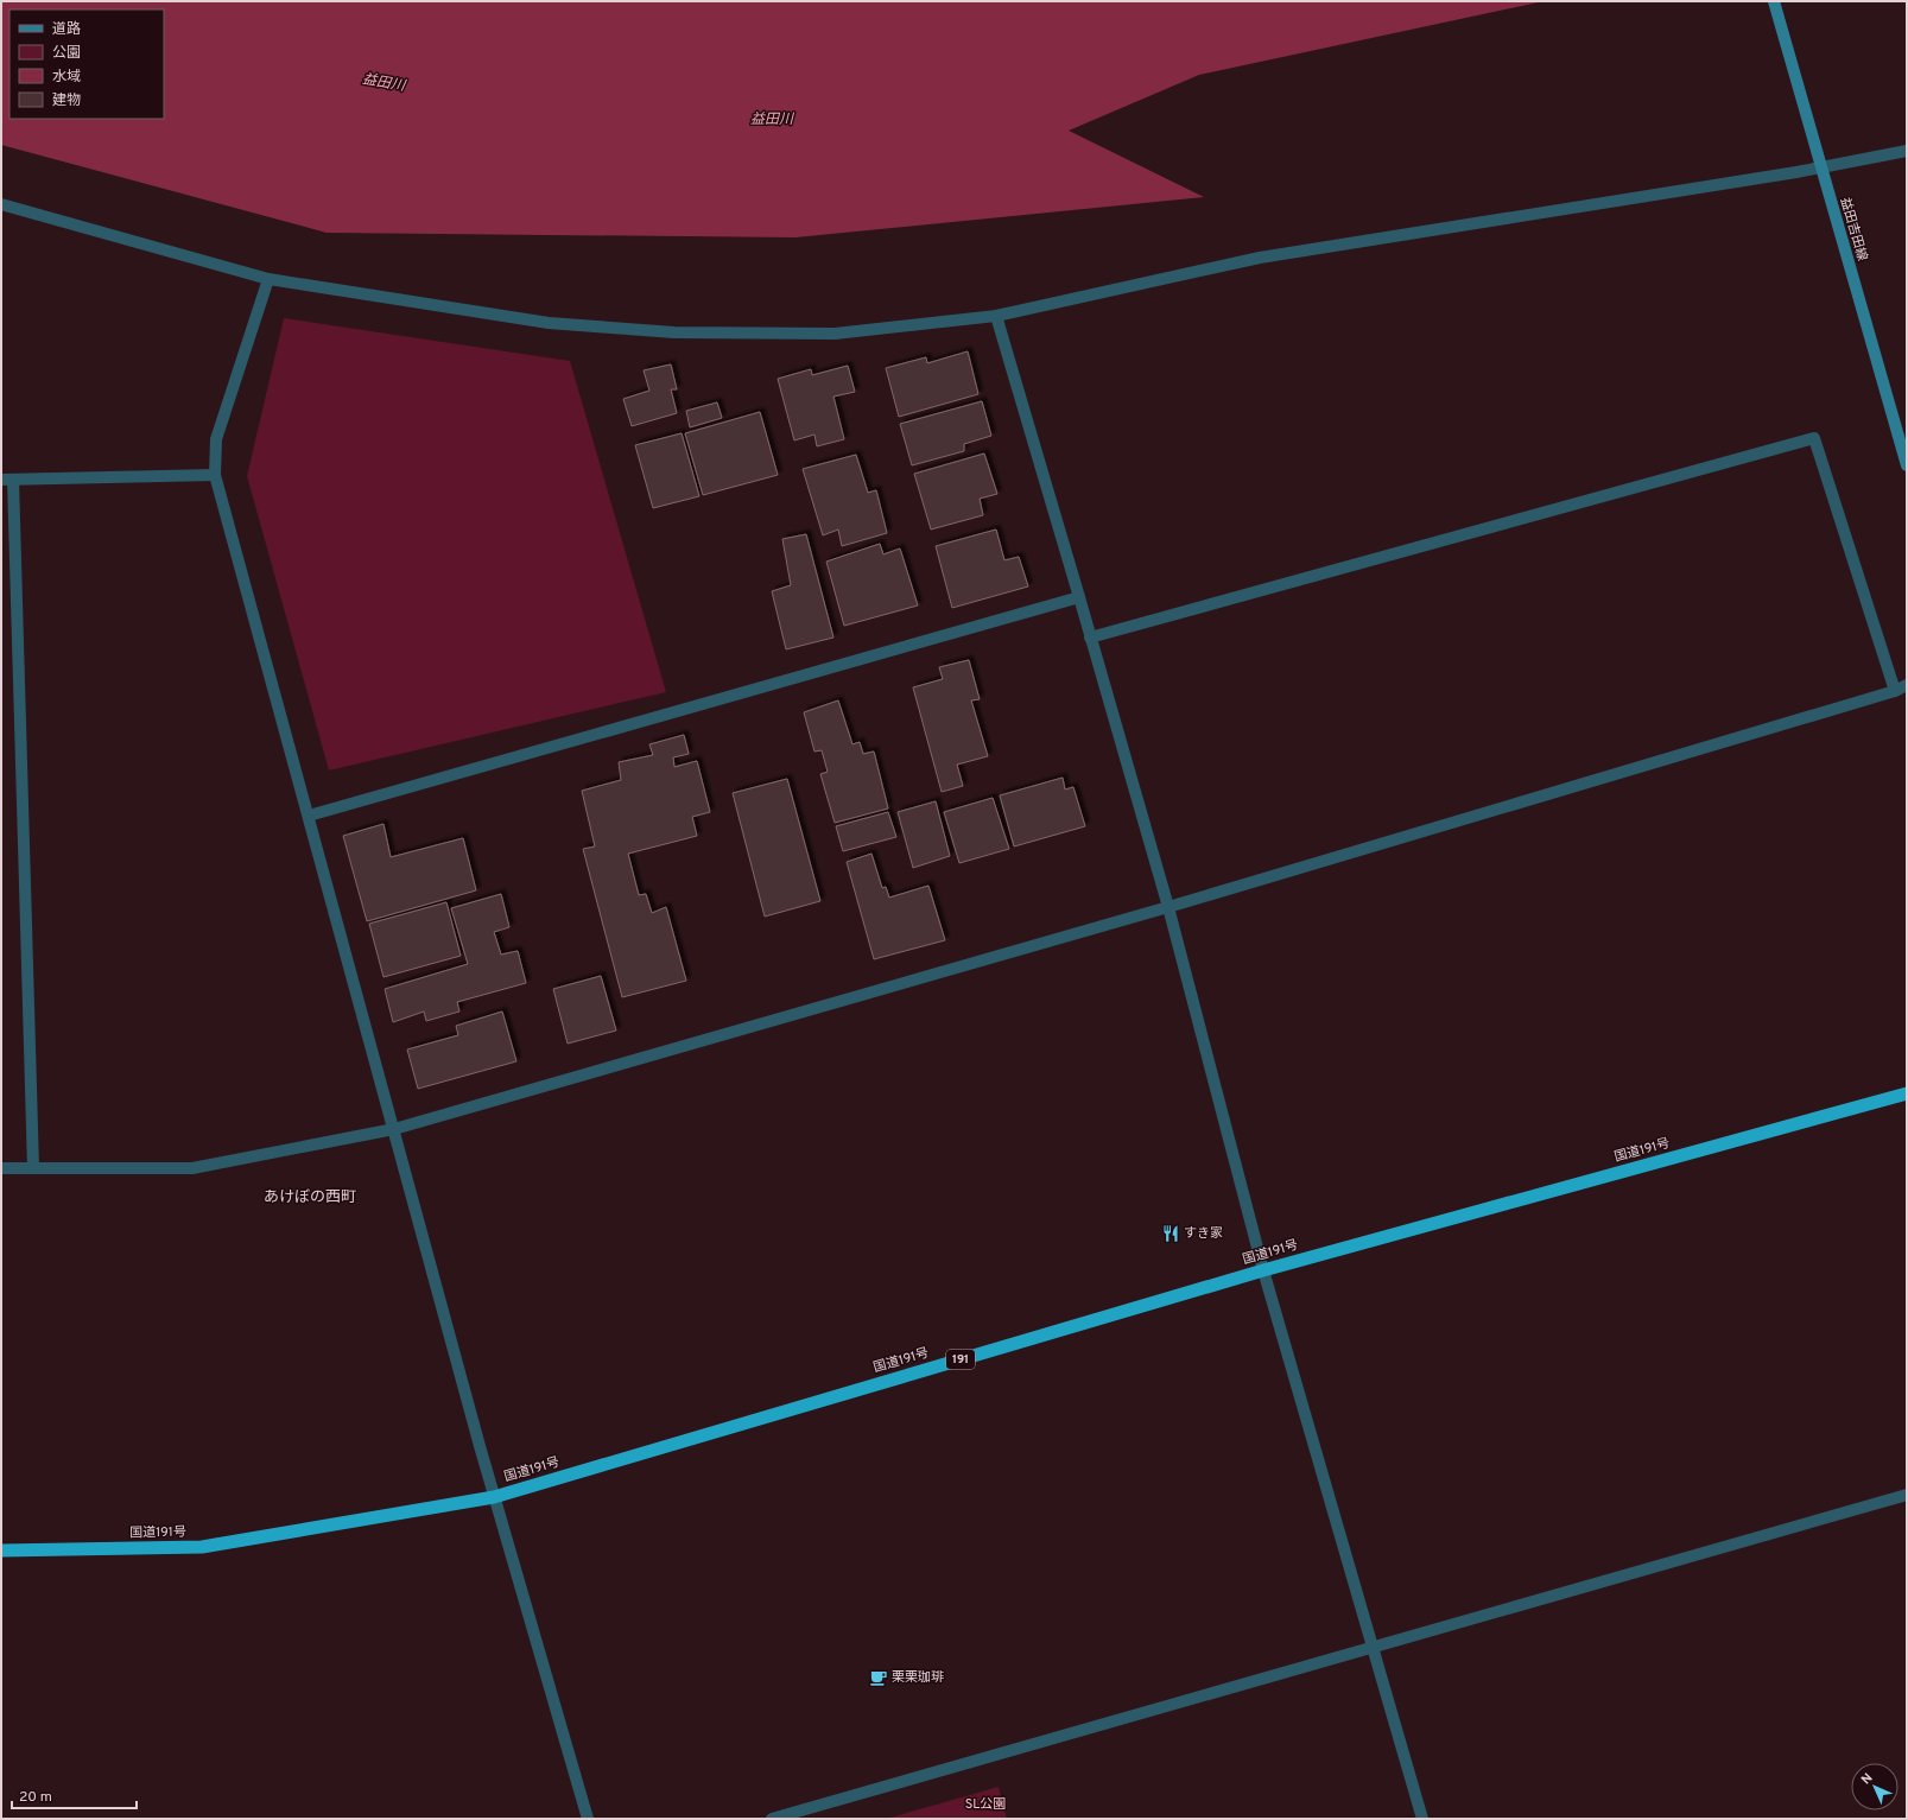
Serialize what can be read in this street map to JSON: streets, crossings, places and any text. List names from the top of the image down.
{
  "streets": {
    "highway": ["国道191号", "191"],
    "main road": ["益田吉田線"]
  },
  "districts": ["あけぼの西町"],
  "water": ["益田川"],
  "parks": ["SL公園"],
  "places": {
    "restaurant": ["すき家"],
    "cafe": ["栗栗珈琲"]
  },
  "legend": [
    "道路",
    "公園",
    "水域",
    "建物"
  ],
  "scale_bar": "20 m",
  "north": "top left"
}
